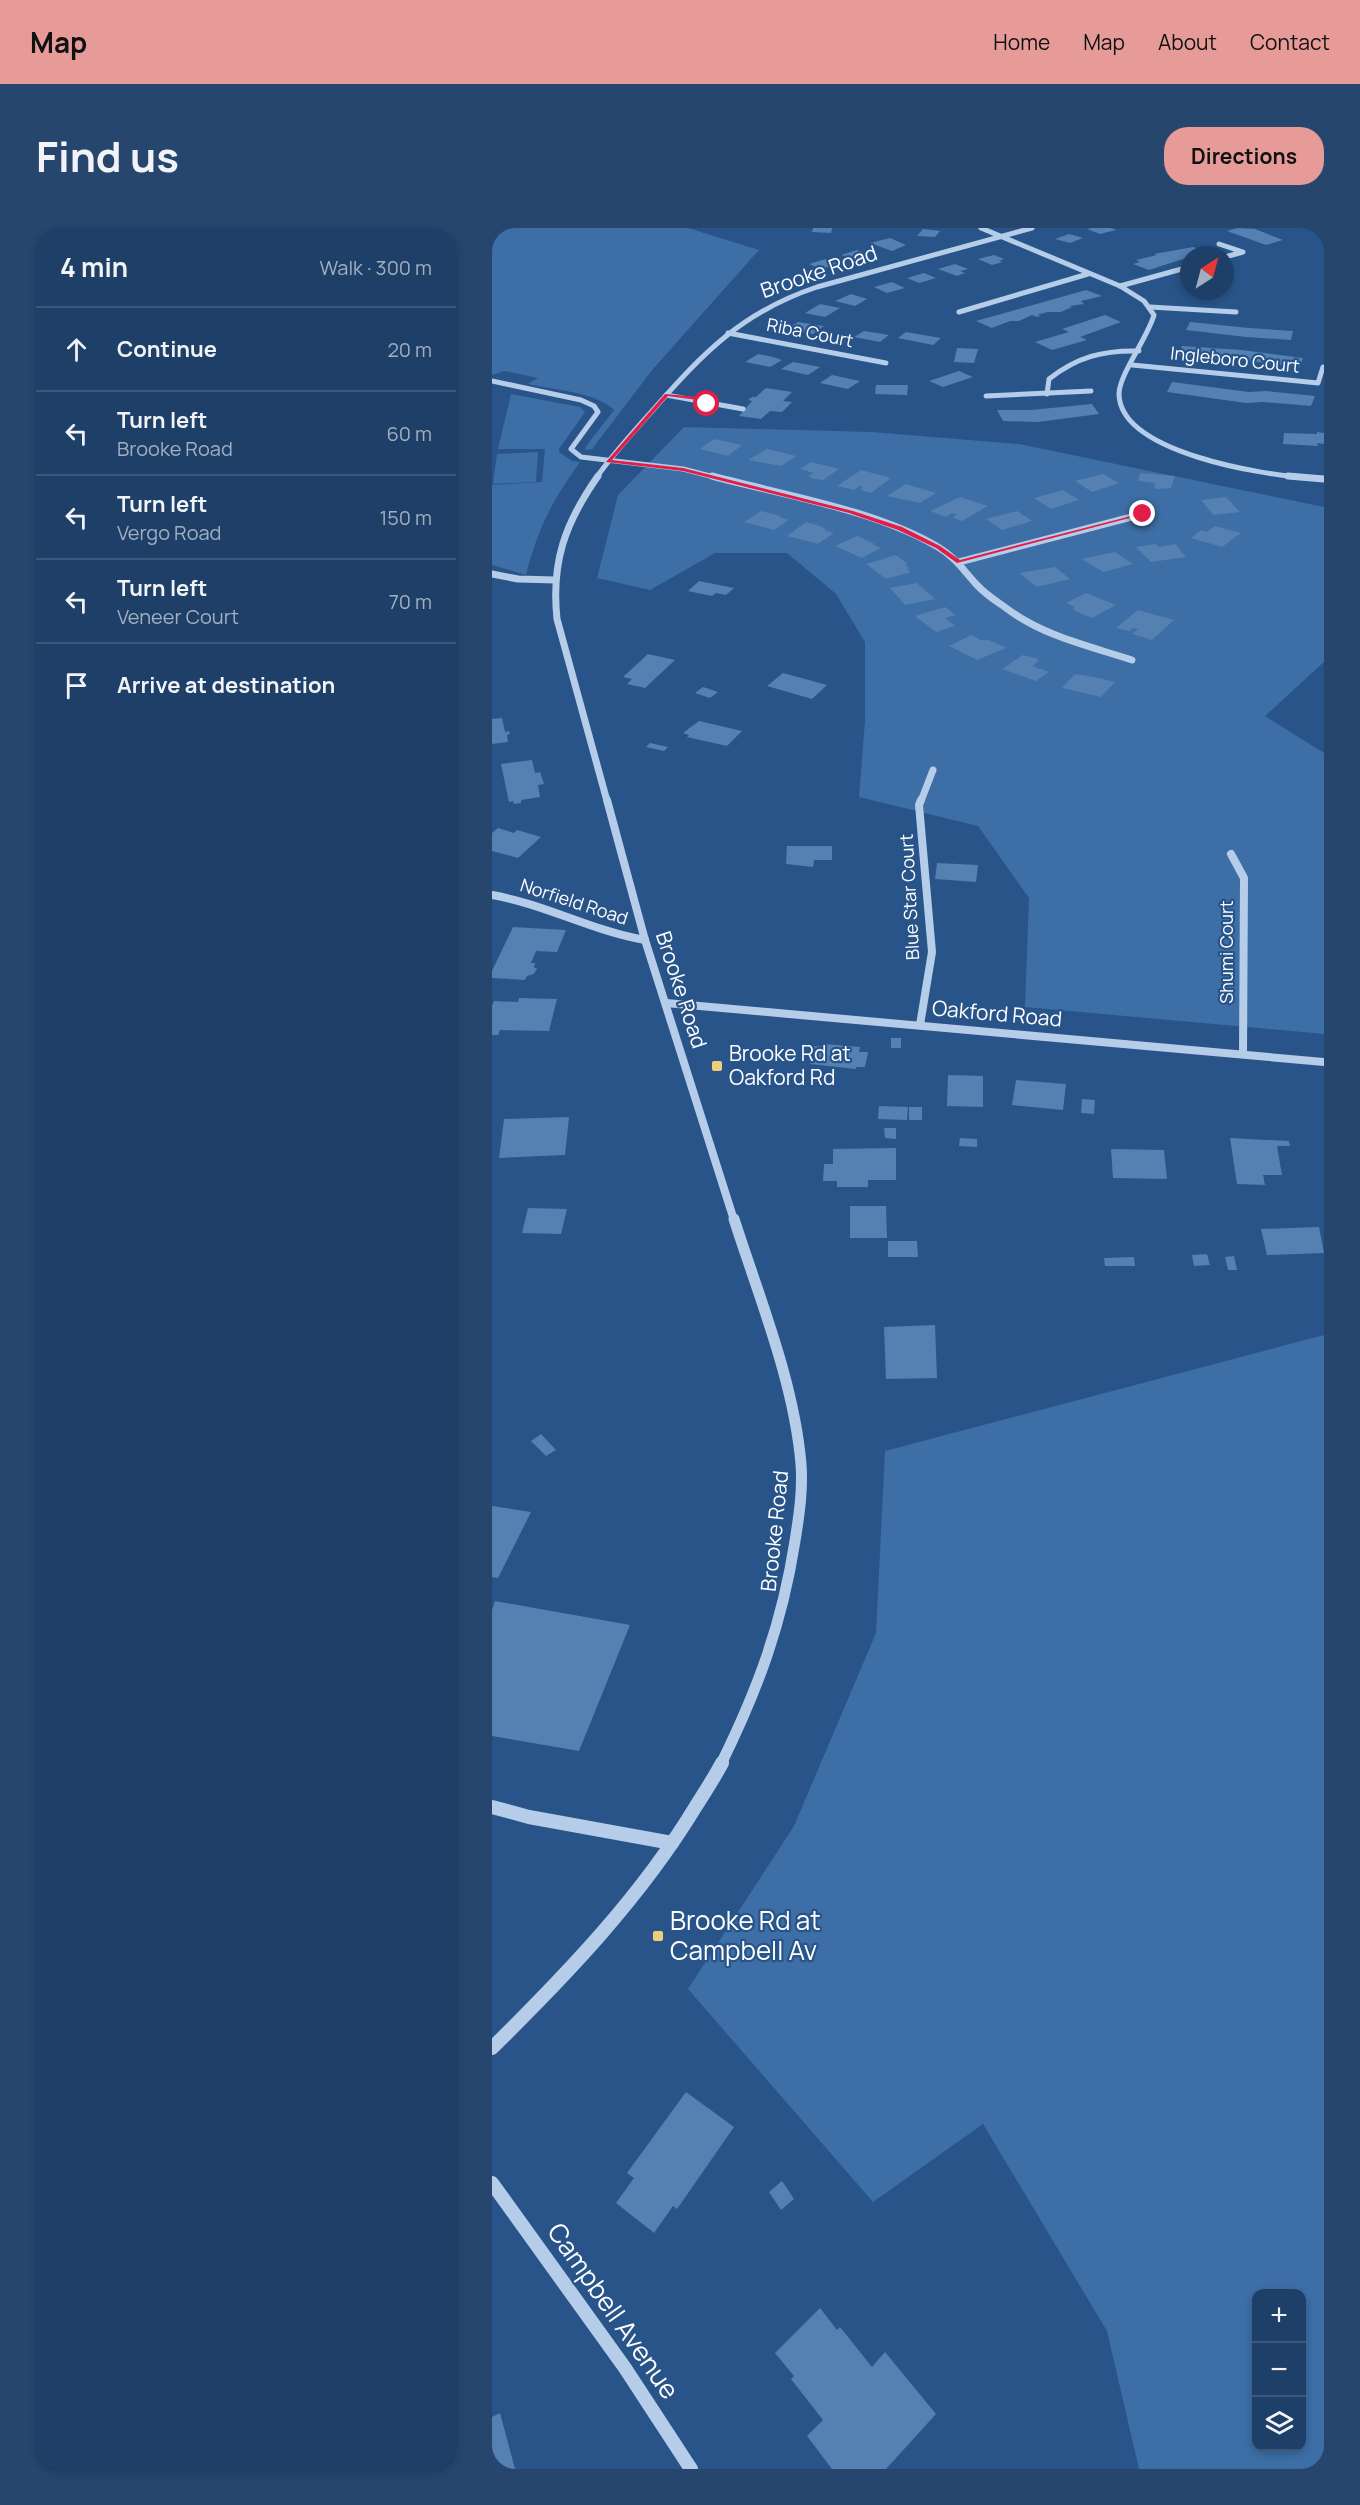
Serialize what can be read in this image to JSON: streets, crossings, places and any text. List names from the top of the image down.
{
  "streets": {
    "street": [
      "Brooke Road",
      "Riba Court",
      "Ingleboro Court",
      "Blue Star Court",
      "Norfield Road",
      "Shumi Court",
      "Oakford Road",
      "Campbell Avenue"
    ]
  },
  "crossings": [
    ["Brooke Road", "Riba Court"],
    ["Brooke Road", "Norfield Road"],
    ["Brooke Road", "Oakford Road"],
    ["Blue Star Court", "Oakford Road"],
    ["Shumi Court", "Oakford Road"]
  ],
  "places": {
    "transit": ["Brooke Rd at Oakford Rd", "Brooke Rd at Campbell Av"]
  },
  "north": "top right",
  "page": {
    "header": "Map",
    "nav": [
      "Home",
      "Map",
      "About",
      "Contact"
    ],
    "title": "Find us",
    "buttons": "Directions",
    "heading": ["4 min", "Walk · 300 m"],
    "list": [
      ["Continue", "20 m"],
      ["Turn left", "Brooke Road", "60 m"],
      ["Turn left", "Vergo Road", "150 m"],
      ["Turn left", "Veneer Court", "70 m"],
      "Arrive at destination"
    ],
    "map_buttons": ["+", "−"]
  }
}
